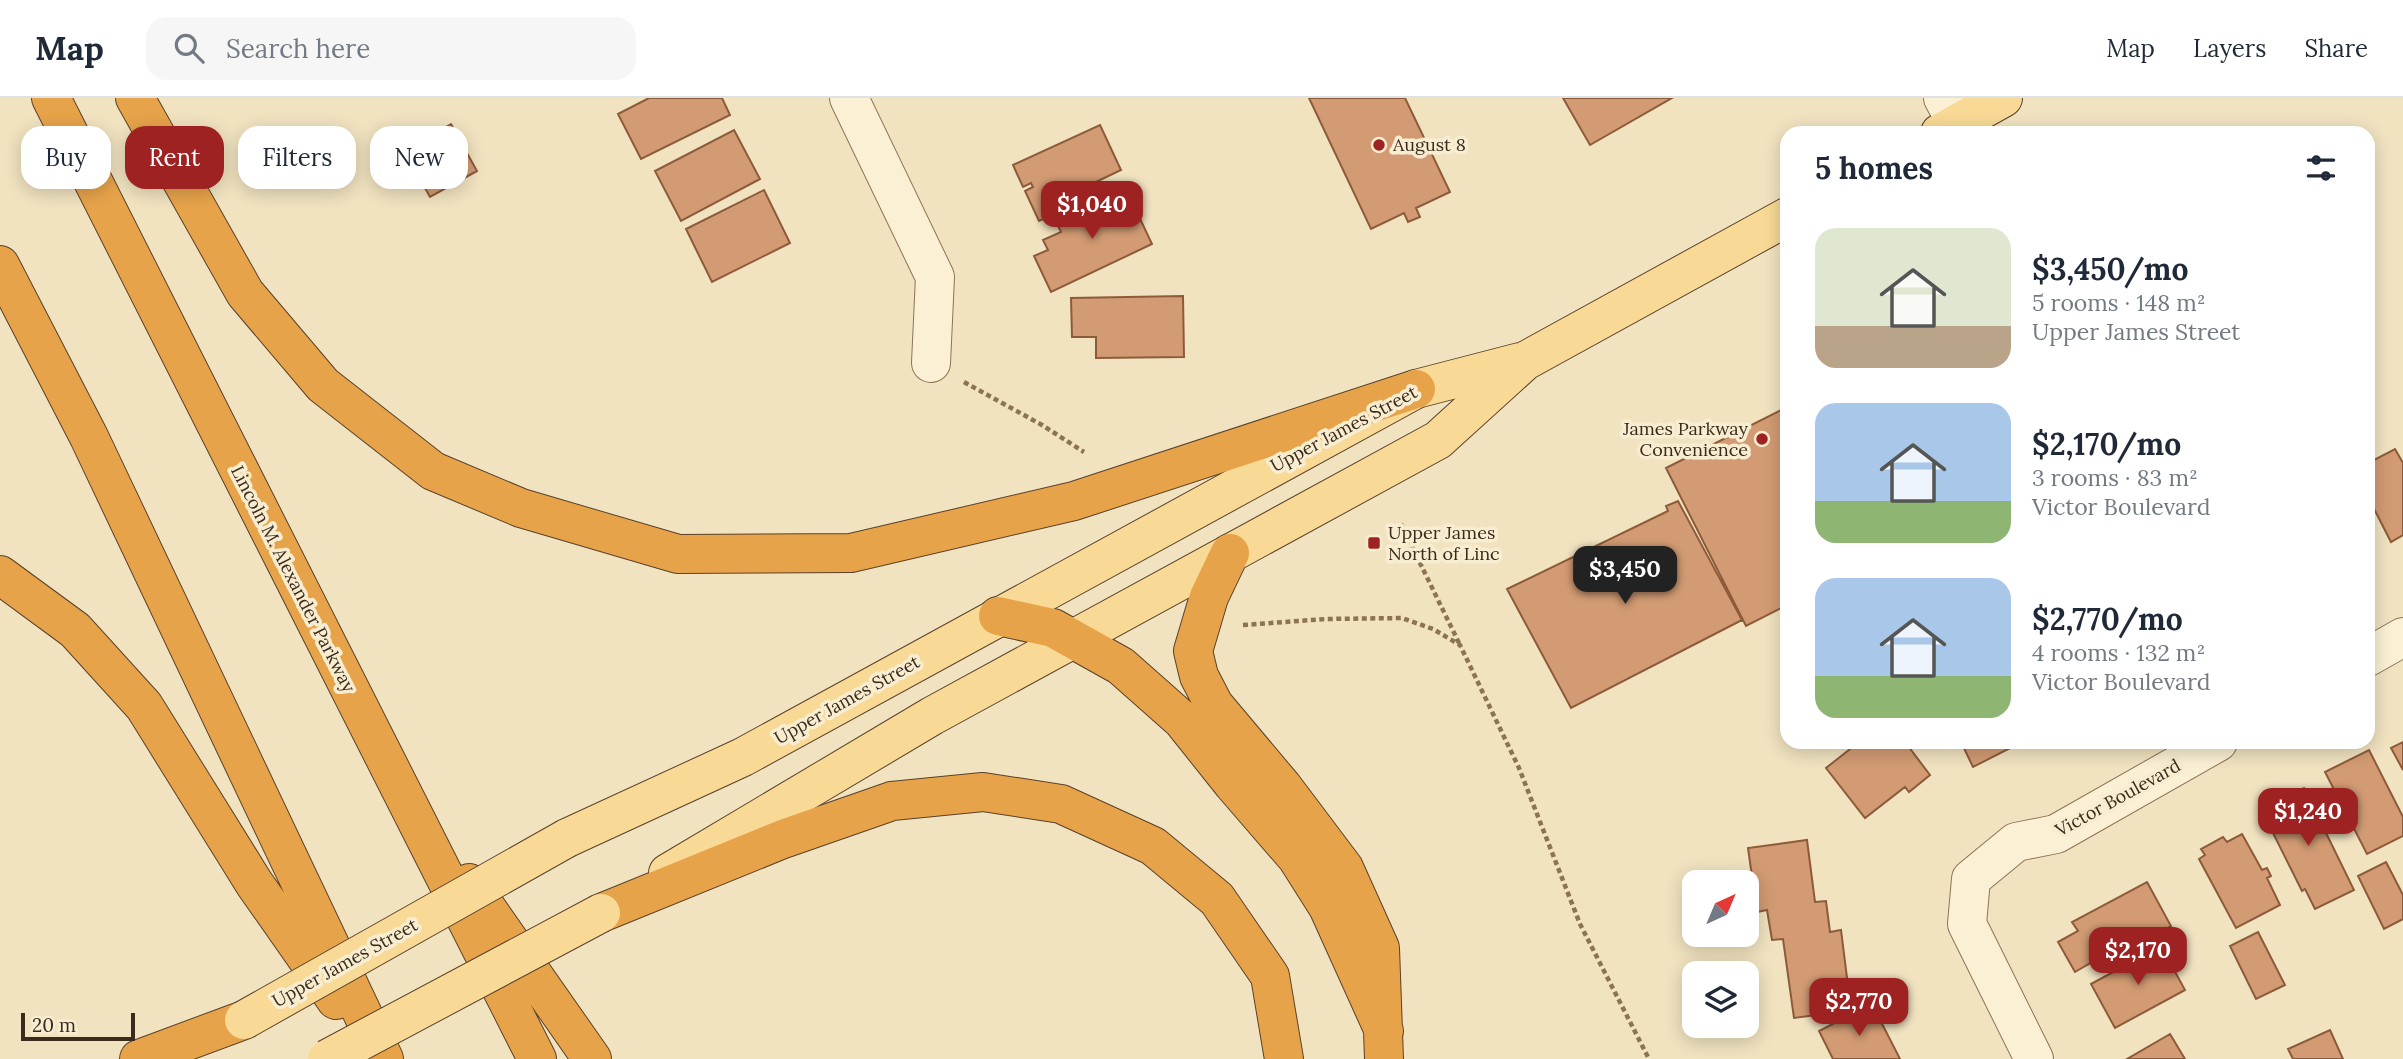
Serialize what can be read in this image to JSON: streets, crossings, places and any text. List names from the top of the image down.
{
  "streets": {
    "highway": ["Lincoln M. Alexander Parkway"],
    "main road": ["Upper James Street"],
    "street": ["Victor Boulevard"]
  },
  "places": {
    "other": ["August 8", "James Parkway Convenience"],
    "transit": ["Upper James North of Linc"]
  },
  "scale_bar": "20 m",
  "north": "top right",
  "page": {
    "header": "Map",
    "search": "Search here",
    "nav": ["Map", "Layers", "Share"],
    "chip": [
      "Buy",
      "Rent",
      "Filters",
      "New"
    ],
    "heading": "5 homes",
    "price": [
      "$1,040",
      "$3,450",
      "$1,240",
      "$2,170",
      "$2,770"
    ],
    "list": [
      {
        "name": "$3,450/mo",
        "note": "5 rooms · 148 m² · Upper James Street"
      },
      {
        "name": "$2,170/mo",
        "note": "3 rooms · 83 m² · Victor Boulevard"
      },
      {
        "name": "$2,770/mo",
        "note": "4 rooms · 132 m² · Victor Boulevard"
      }
    ],
    "scale": "20 m"
  }
}
